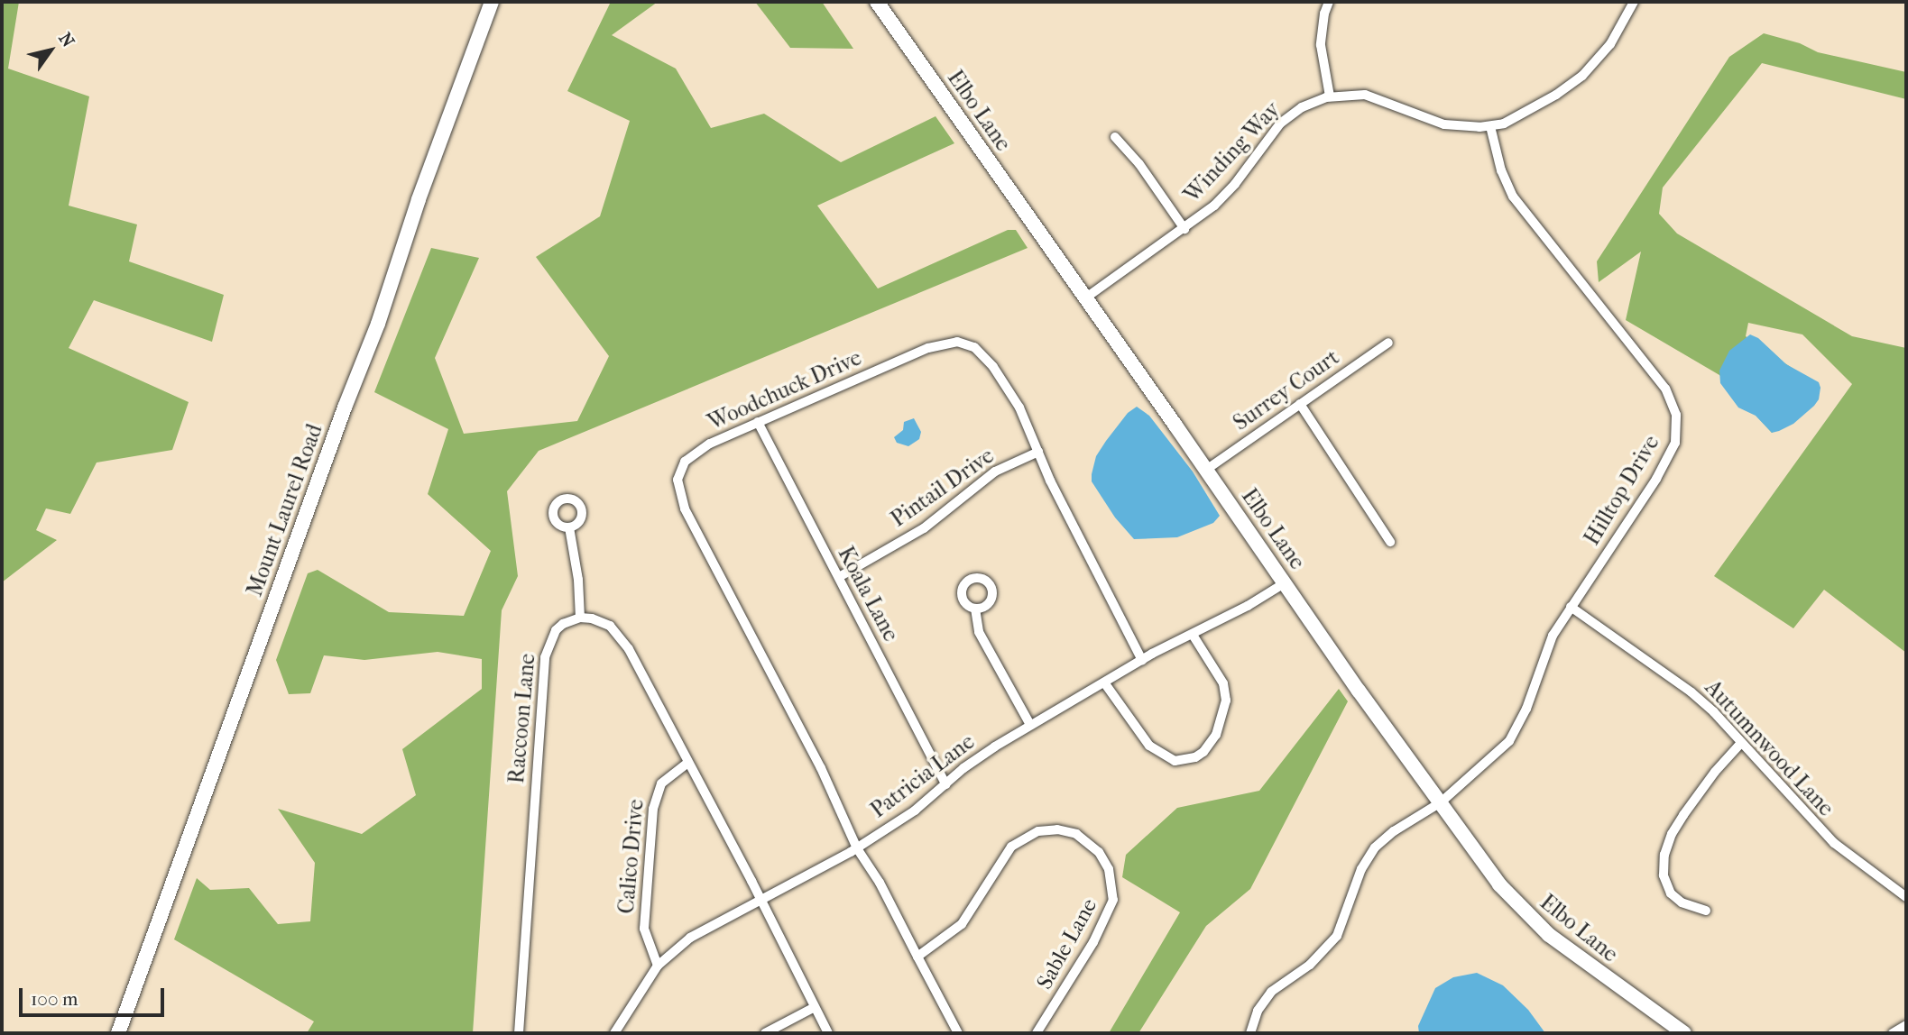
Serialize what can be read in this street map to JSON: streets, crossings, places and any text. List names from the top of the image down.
{
  "streets": {
    "street": [
      "Elbo Lane",
      "Winding Way",
      "Woodchuck Drive",
      "Surrey Court",
      "Pintail Drive",
      "Hilltop Drive",
      "Mount Laurel Road",
      "Koala Lane",
      "Raccoon Lane",
      "Autumnwood Lane",
      "Patricia Lane",
      "Calico Drive",
      "Sable Lane"
    ]
  },
  "crossings": [
    ["Elbo Lane", "Winding Way"],
    ["Elbo Lane", "Surrey Court"],
    ["Elbo Lane", "Hilltop Drive"],
    ["Elbo Lane", "Patricia Lane"],
    ["Winding Way", "Hilltop Drive"],
    ["Woodchuck Drive", "Pintail Drive"],
    ["Woodchuck Drive", "Koala Lane"],
    ["Woodchuck Drive", "Patricia Lane"],
    ["Pintail Drive", "Koala Lane"],
    ["Hilltop Drive", "Autumnwood Lane"],
    ["Koala Lane", "Patricia Lane"],
    ["Patricia Lane", "Calico Drive"]
  ],
  "scale_bar": "100 m",
  "north": "top right"
}
